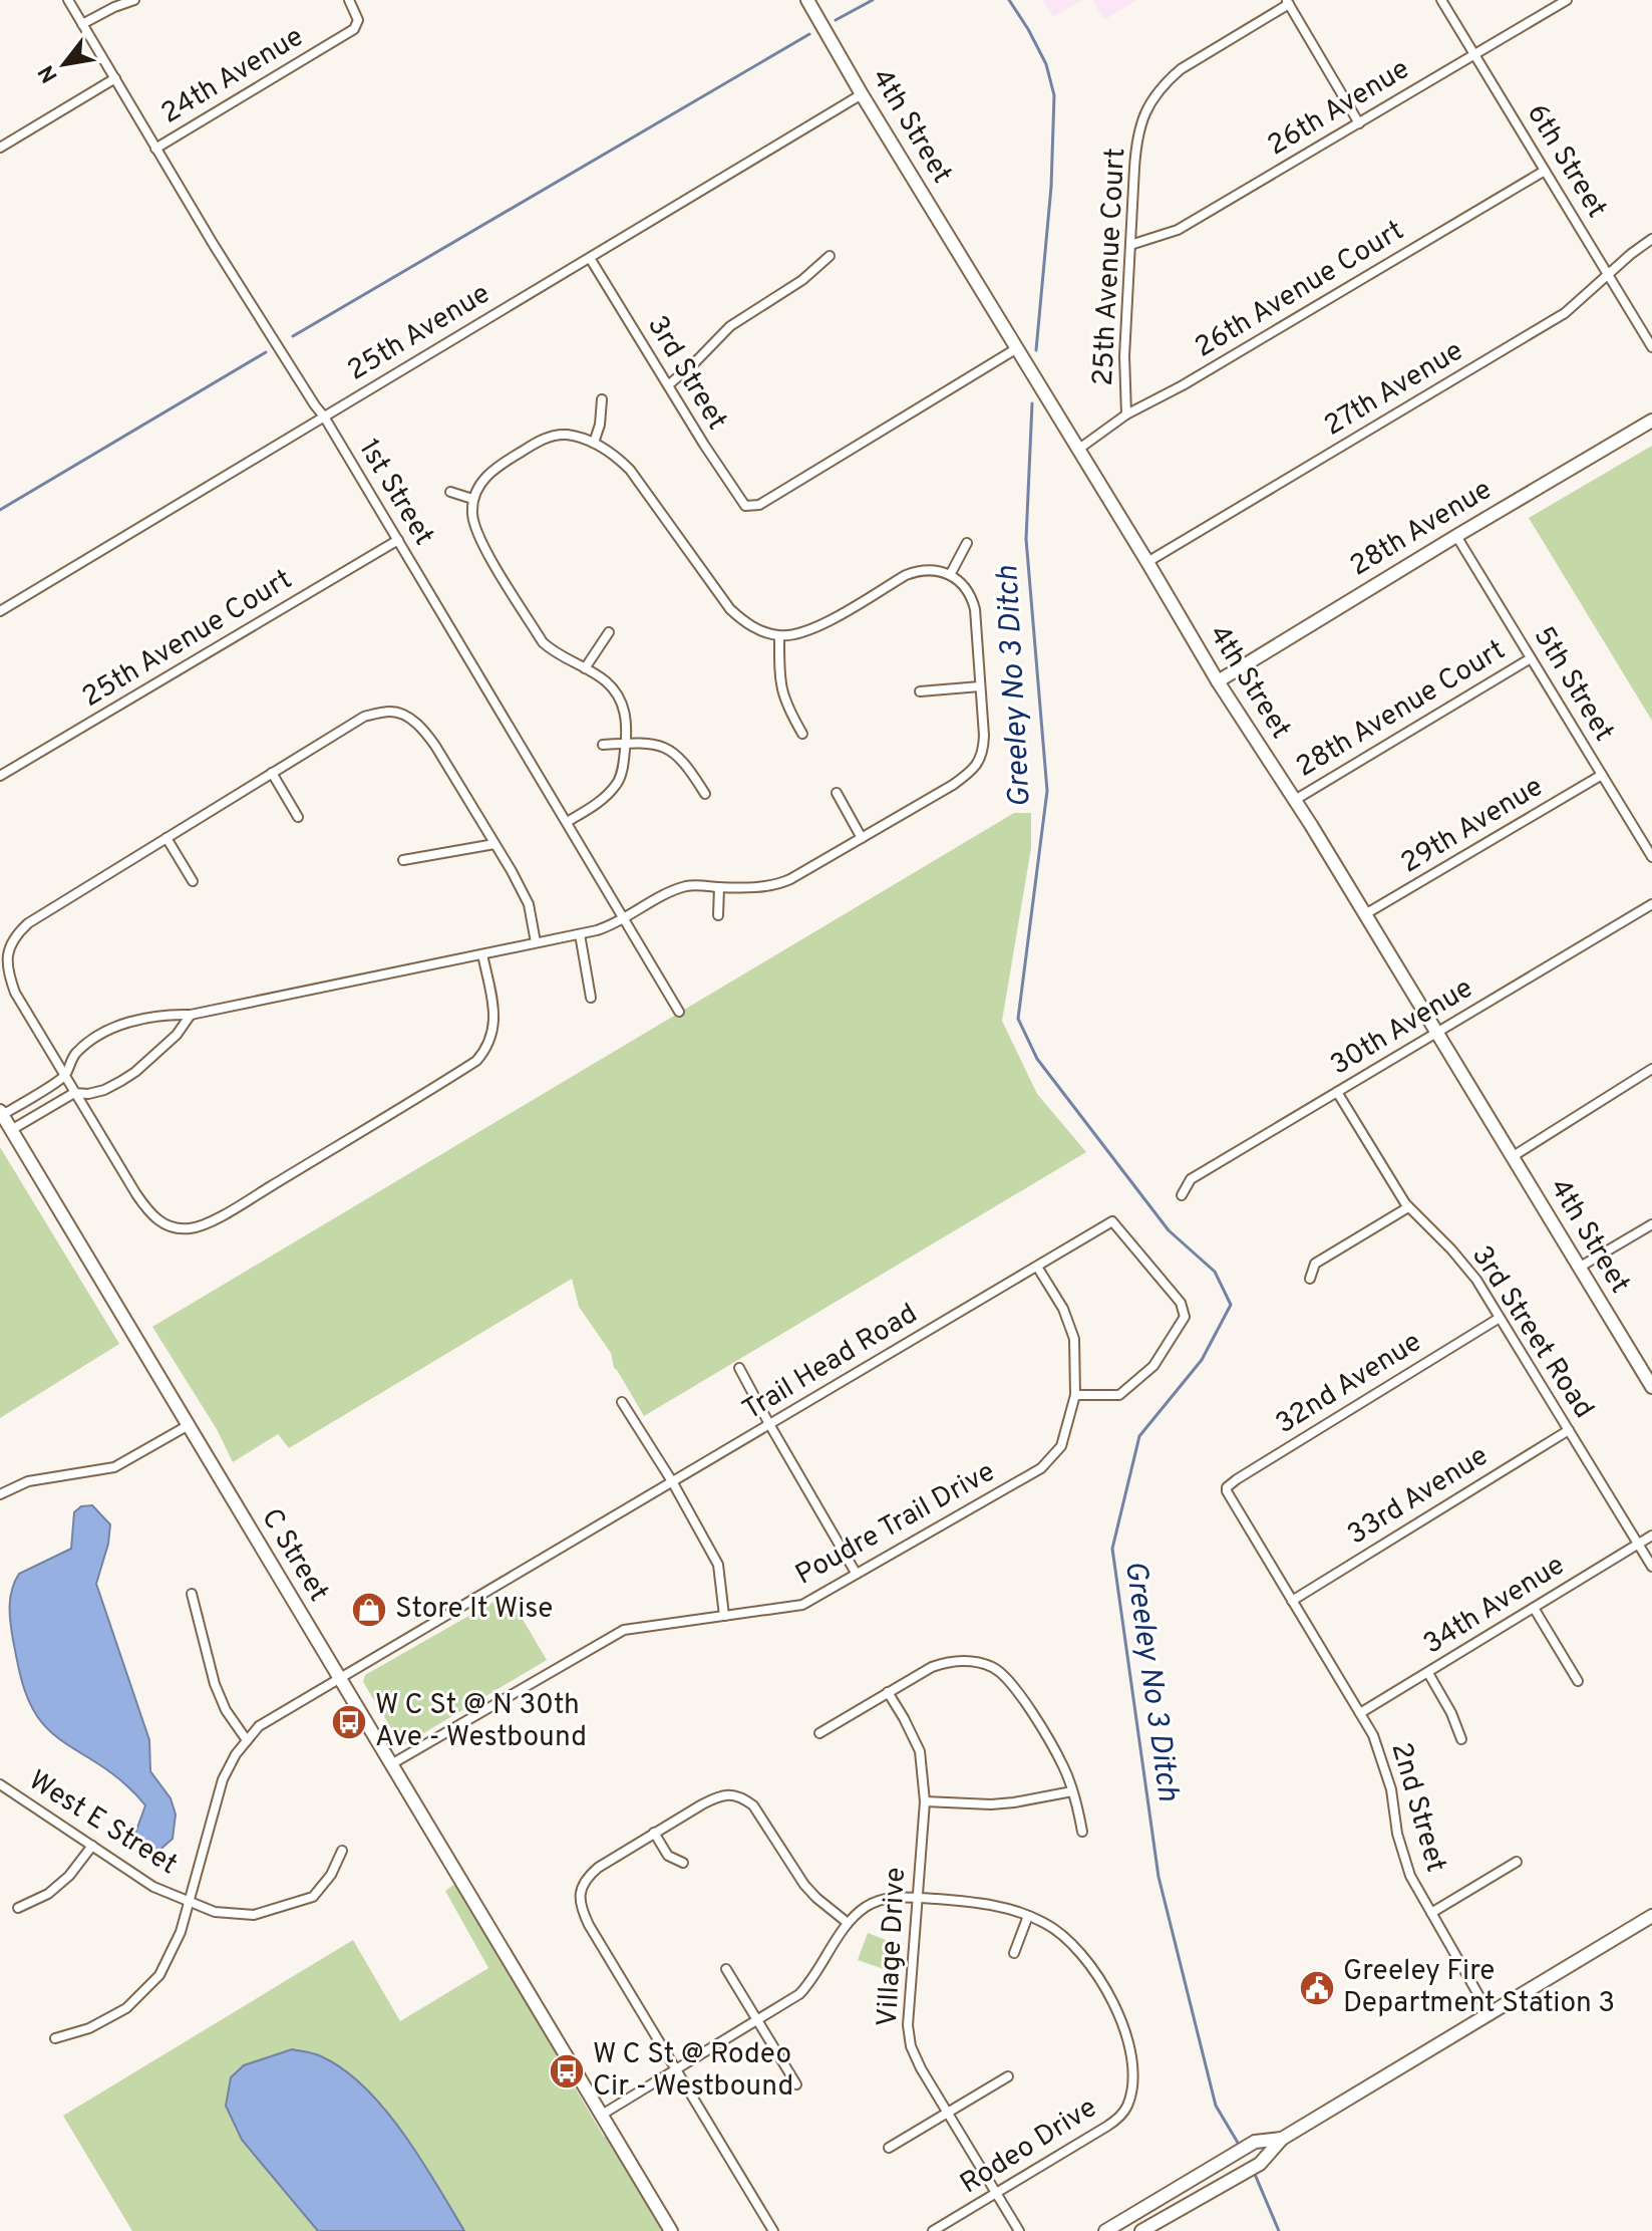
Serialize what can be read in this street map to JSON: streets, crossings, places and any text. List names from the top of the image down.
{
  "streets": {
    "street": [
      "24th Avenue",
      "26th Avenue",
      "4th Street",
      "6th Street",
      "25th Avenue Court",
      "26th Avenue Court",
      "25th Avenue",
      "3rd Street",
      "27th Avenue",
      "1st Street",
      "28th Avenue",
      "5th Street",
      "28th Avenue Court",
      "29th Avenue",
      "30th Avenue",
      "3rd Street Road",
      "Trail Head Road",
      "32nd Avenue",
      "33rd Avenue",
      "Poudre Trail Drive",
      "C Street",
      "34th Avenue",
      "2nd Street",
      "West E Street",
      "Village Drive",
      "Rodeo Drive"
    ]
  },
  "crossings": [
    ["24th Avenue", "1st Street"],
    ["26th Avenue", "6th Street"],
    ["26th Avenue", "25th Avenue Court"],
    ["4th Street", "26th Avenue Court"],
    ["4th Street", "25th Avenue"],
    ["4th Street", "3rd Street"],
    ["4th Street", "27th Avenue"],
    ["4th Street", "28th Avenue"],
    ["4th Street", "28th Avenue Court"],
    ["4th Street", "29th Avenue"],
    ["4th Street", "30th Avenue"],
    ["6th Street", "26th Avenue Court"],
    ["6th Street", "27th Avenue"],
    ["25th Avenue Court", "26th Avenue Court"],
    ["25th Avenue Court", "1st Street"],
    ["25th Avenue", "3rd Street"],
    ["25th Avenue", "1st Street"],
    ["28th Avenue", "5th Street"],
    ["5th Street", "28th Avenue Court"],
    ["5th Street", "29th Avenue"],
    ["30th Avenue", "3rd Street Road"],
    ["3rd Street Road", "32nd Avenue"],
    ["3rd Street Road", "33rd Avenue"],
    ["3rd Street Road", "34th Avenue"],
    ["Trail Head Road", "Poudre Trail Drive"],
    ["Trail Head Road", "C Street"],
    ["Trail Head Road", "West E Street"],
    ["32nd Avenue", "2nd Street"],
    ["33rd Avenue", "2nd Street"],
    ["Poudre Trail Drive", "C Street"],
    ["34th Avenue", "2nd Street"],
    ["Village Drive", "Rodeo Drive"]
  ],
  "water": ["Greeley No 3 Ditch"],
  "places": {
    "shop": ["Store It Wise"],
    "bus stop": ["W C St @ N 30th Ave - Westbound", "W C St @ Rodeo Cir - Westbound"],
    "public building": ["Greeley Fire Department Station 3"]
  },
  "north": "bottom left"
}
